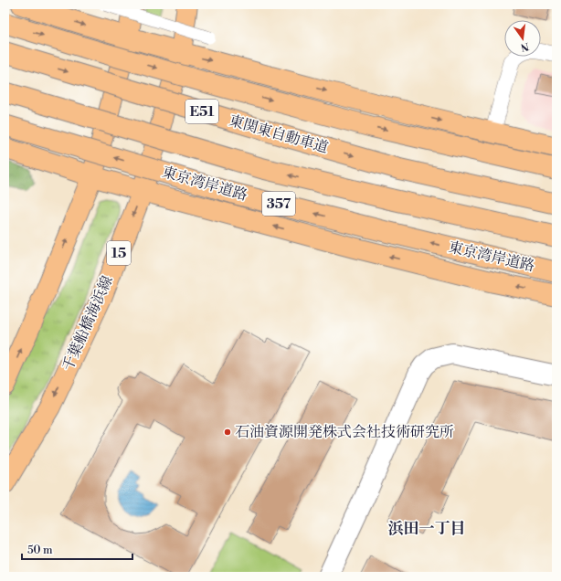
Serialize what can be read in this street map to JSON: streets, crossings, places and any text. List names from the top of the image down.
{
  "streets": {
    "main road": [
      "E51",
      "東関東自動車道",
      "東京湾岸道路",
      "357",
      "15",
      "千葉船橋海浜線"
    ]
  },
  "districts": ["浜田一丁目"],
  "places": ["石油資源開発株式会社技術研究所"],
  "scale_bar": "50 m",
  "north": "bottom"
}
